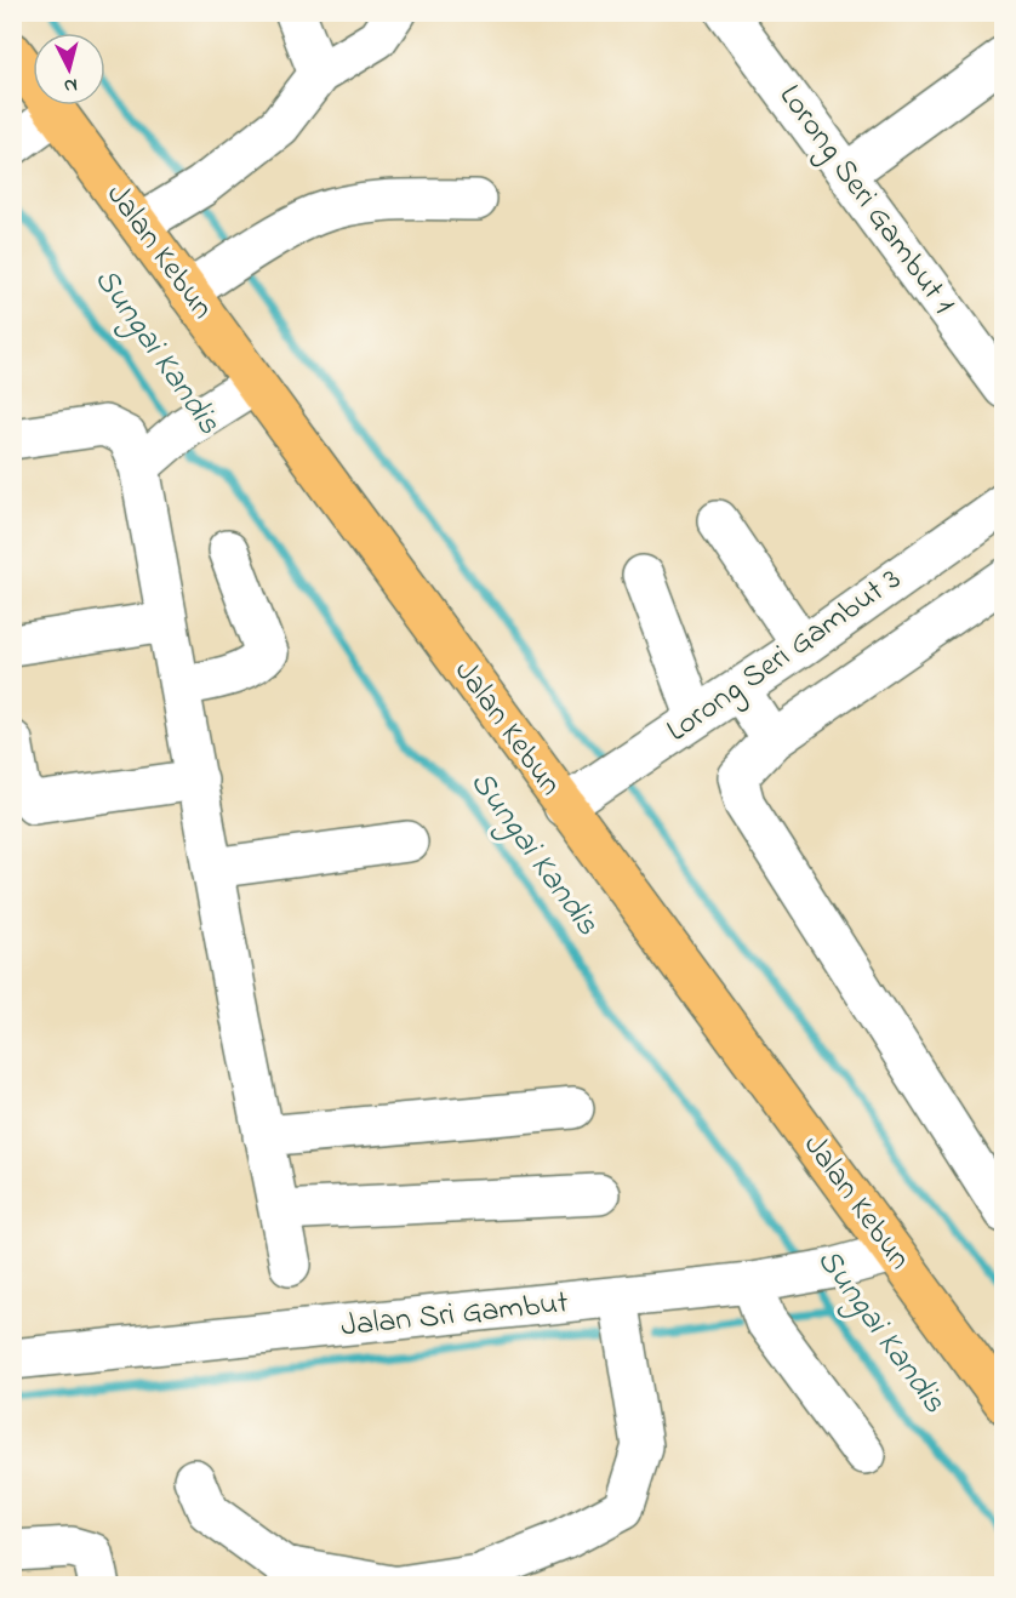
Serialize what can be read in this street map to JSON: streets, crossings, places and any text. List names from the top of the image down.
{
  "streets": {
    "main road": ["Jalan Kebun"],
    "street": ["Lorong Seri Gambut 1", "Lorong Seri Gambut 3", "Jalan Sri Gambut"]
  },
  "crossings": [
    ["Jalan Kebun", "Lorong Seri Gambut 3"],
    ["Jalan Kebun", "Jalan Sri Gambut"]
  ],
  "water": ["Sungai Kandis"],
  "north": "bottom"
}
